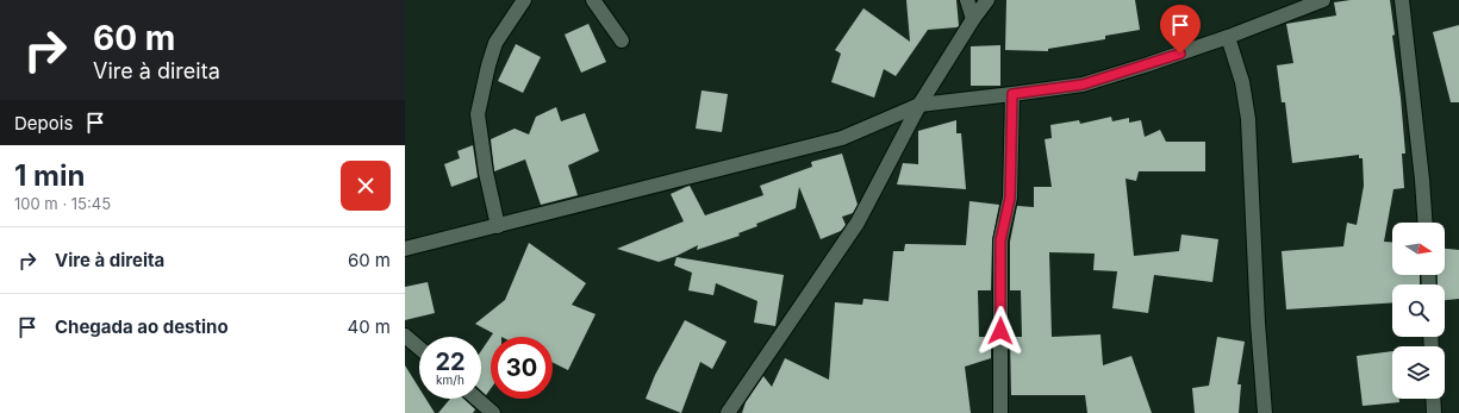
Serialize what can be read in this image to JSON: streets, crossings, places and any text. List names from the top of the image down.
{
  "north": "right",
  "page": {
    "turn": ["60 m", "Vire à direita"],
    "then": "Depois",
    "heading": ["1 min", "100 m · 15:45"],
    "list": [
      {
        "name": "Vire à direita",
        "value": "60 m"
      },
      {
        "name": "Chegada ao destino",
        "value": "40 m"
      }
    ],
    "speed": "22 km/h",
    "limit": "30"
  }
}
